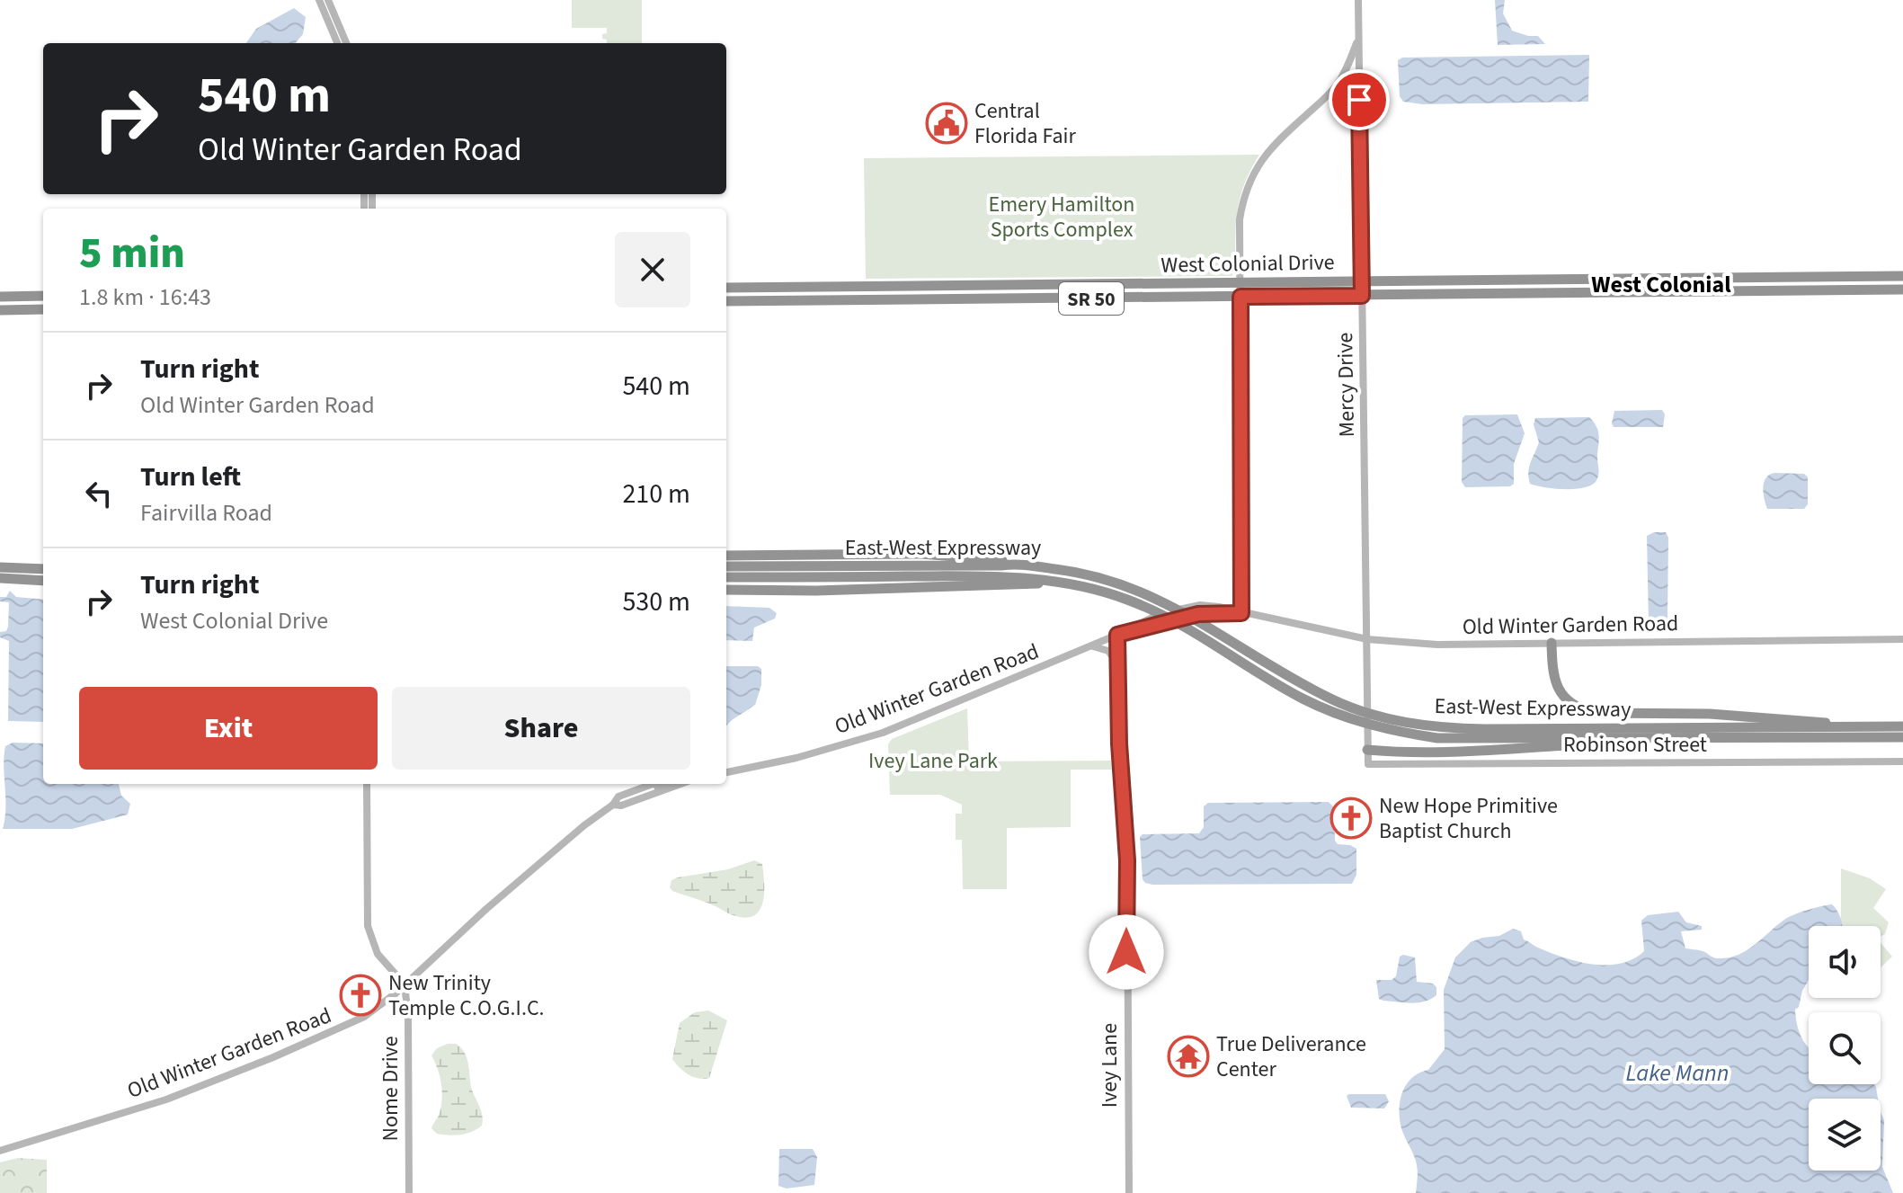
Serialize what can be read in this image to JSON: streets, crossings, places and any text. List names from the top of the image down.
{
  "streets": {
    "highway": ["West Colonial Drive", "SR 50", "East-West Expressway"],
    "street": [
      "Mercy Drive",
      "Old Winter Garden Road",
      "Robinson Street",
      "Ivey Lane",
      "Nome Drive"
    ]
  },
  "crossings": [
    ["West Colonial Drive", "Mercy Drive"],
    ["Mercy Drive", "Old Winter Garden Road"],
    ["Mercy Drive", "Robinson Street"],
    ["Old Winter Garden Road", "Ivey Lane"],
    ["Old Winter Garden Road", "Nome Drive"]
  ],
  "districts": ["West Colonial"],
  "water": ["Lake Mann"],
  "parks": ["Emery Hamilton Sports Complex", "Ivey Lane Park"],
  "places": {
    "public building": ["Central Florida Fair"],
    "church": ["New Hope Primitive Baptist Church", "New Trinity Temple C.O.G.I.C."],
    "temple": ["True Deliverance Center"]
  },
  "page": {
    "turn": ["540 m", "Old Winter Garden Road"],
    "heading": ["5 min", "1.8 km · 16:43"],
    "list": [
      {
        "name": "Turn right",
        "note": "Old Winter Garden Road",
        "value": "540 m"
      },
      {
        "name": "Turn left",
        "note": "Fairvilla Road",
        "value": "210 m"
      },
      {
        "name": "Turn right",
        "note": "West Colonial Drive",
        "value": "530 m"
      }
    ],
    "buttons": ["Exit", "Share"]
  }
}
